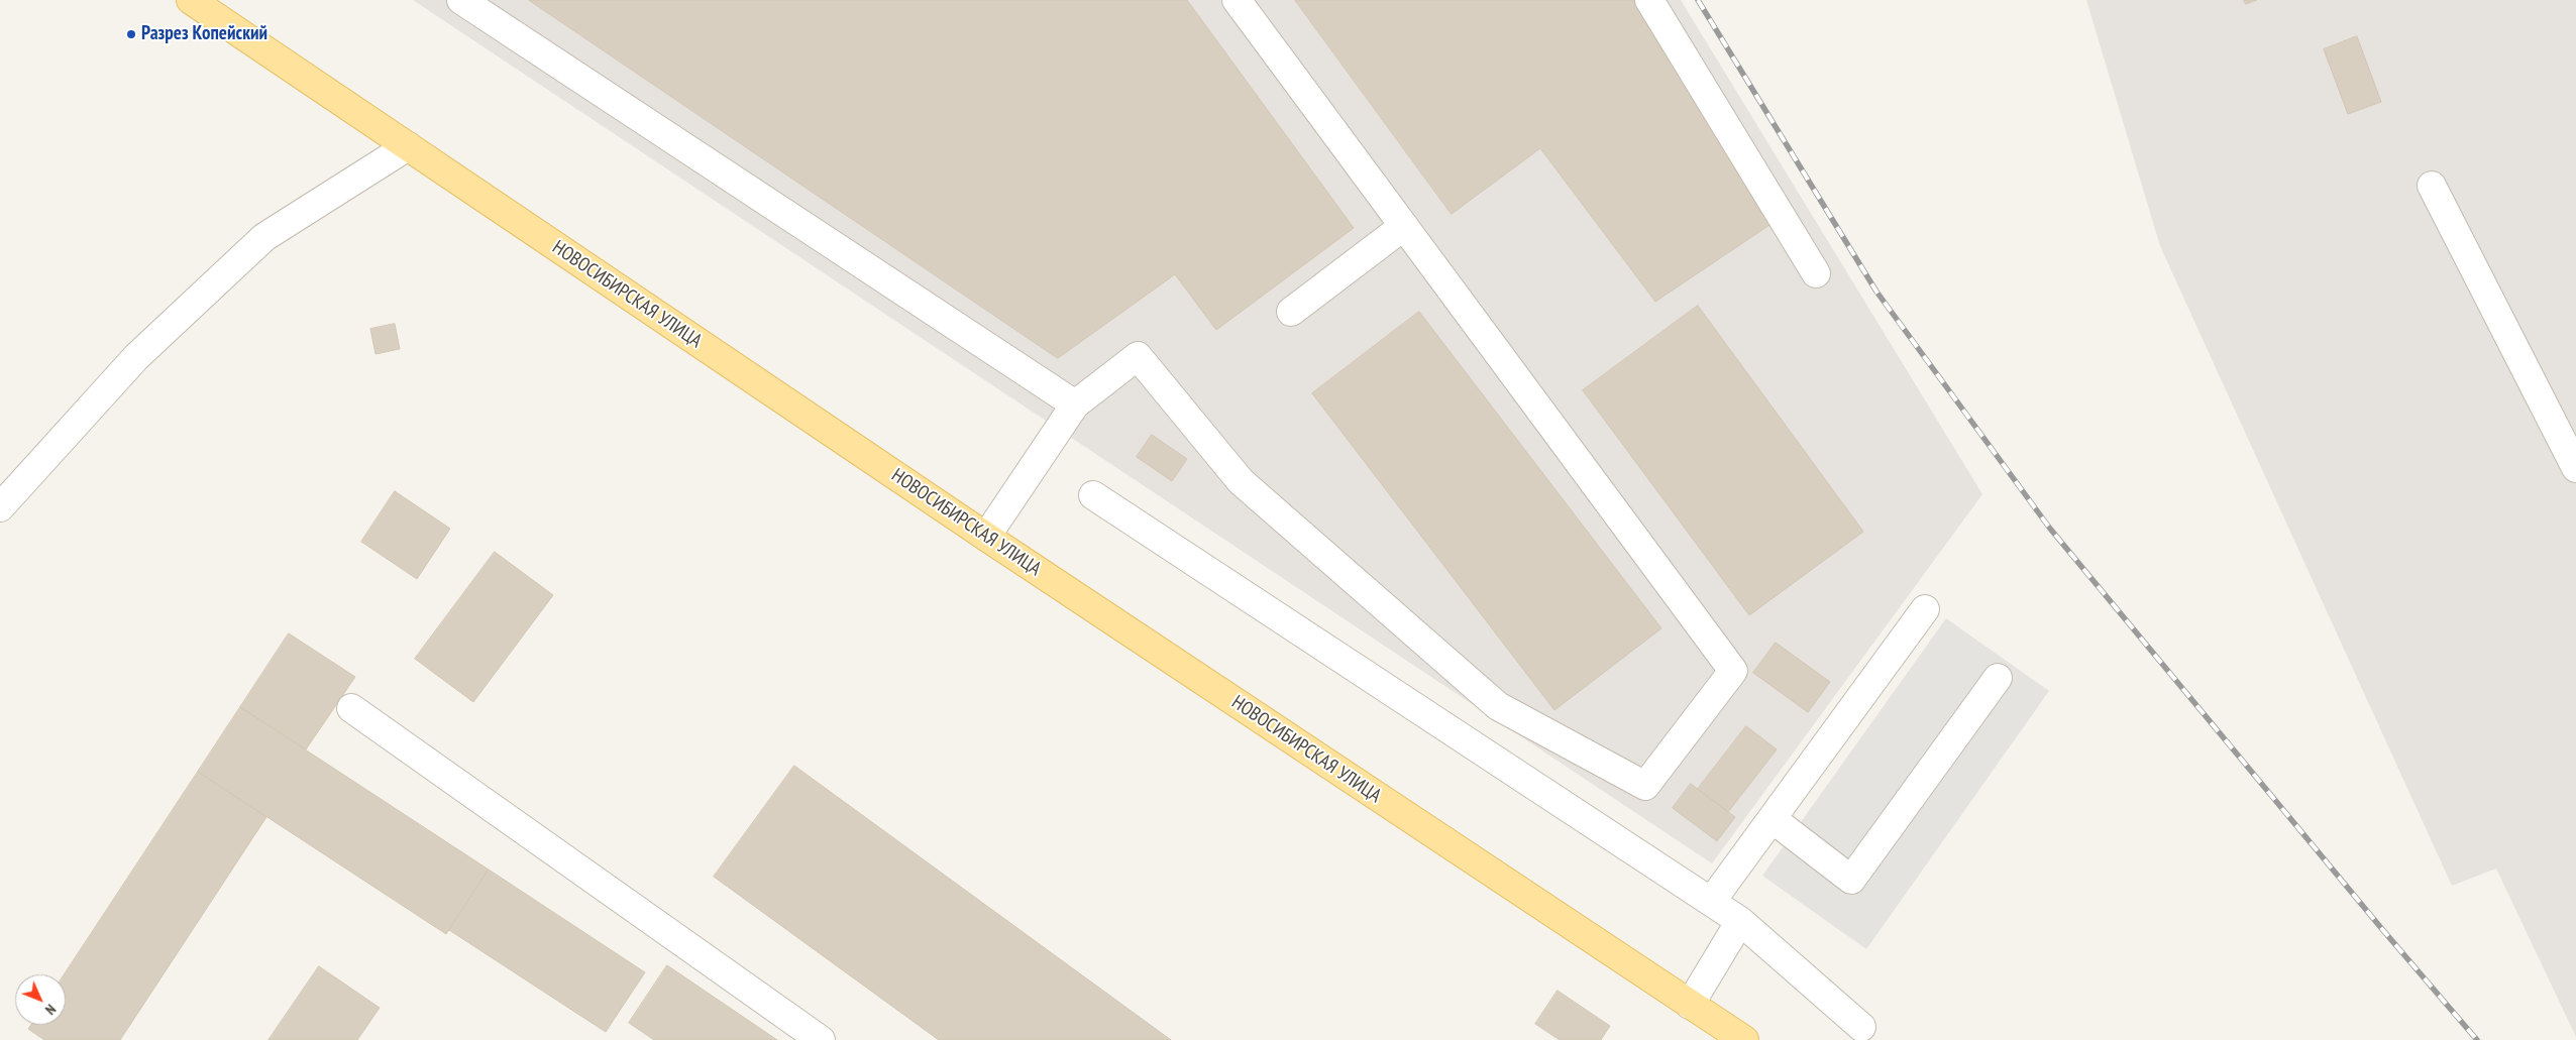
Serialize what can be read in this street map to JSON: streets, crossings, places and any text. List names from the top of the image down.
{
  "streets": {
    "main road": ["НОВОСИБИРСКАЯ УЛИЦА"]
  },
  "places": ["Разрез Копейский"],
  "north": "bottom right"
}
